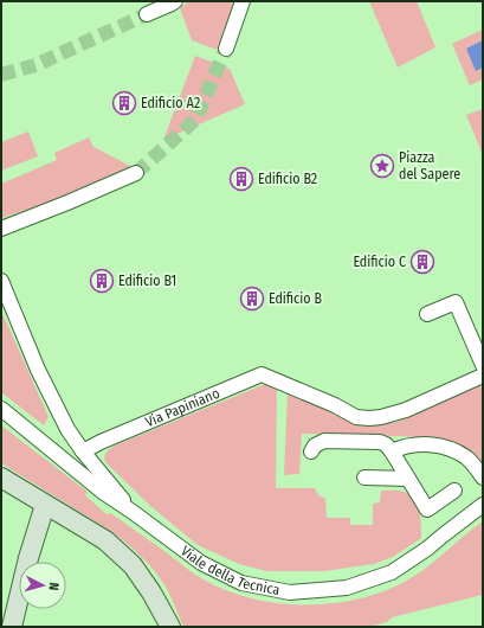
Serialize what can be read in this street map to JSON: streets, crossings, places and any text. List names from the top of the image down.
{
  "streets": {
    "street": ["Via Papiniano", "Viale della Tecnica"]
  },
  "places": {
    "building": [
      "Edificio A2",
      "Edificio B2",
      "Edificio C",
      "Edificio B1",
      "Edificio B"
    ],
    "place": ["Piazza del Sapere"]
  },
  "north": "right"
}
